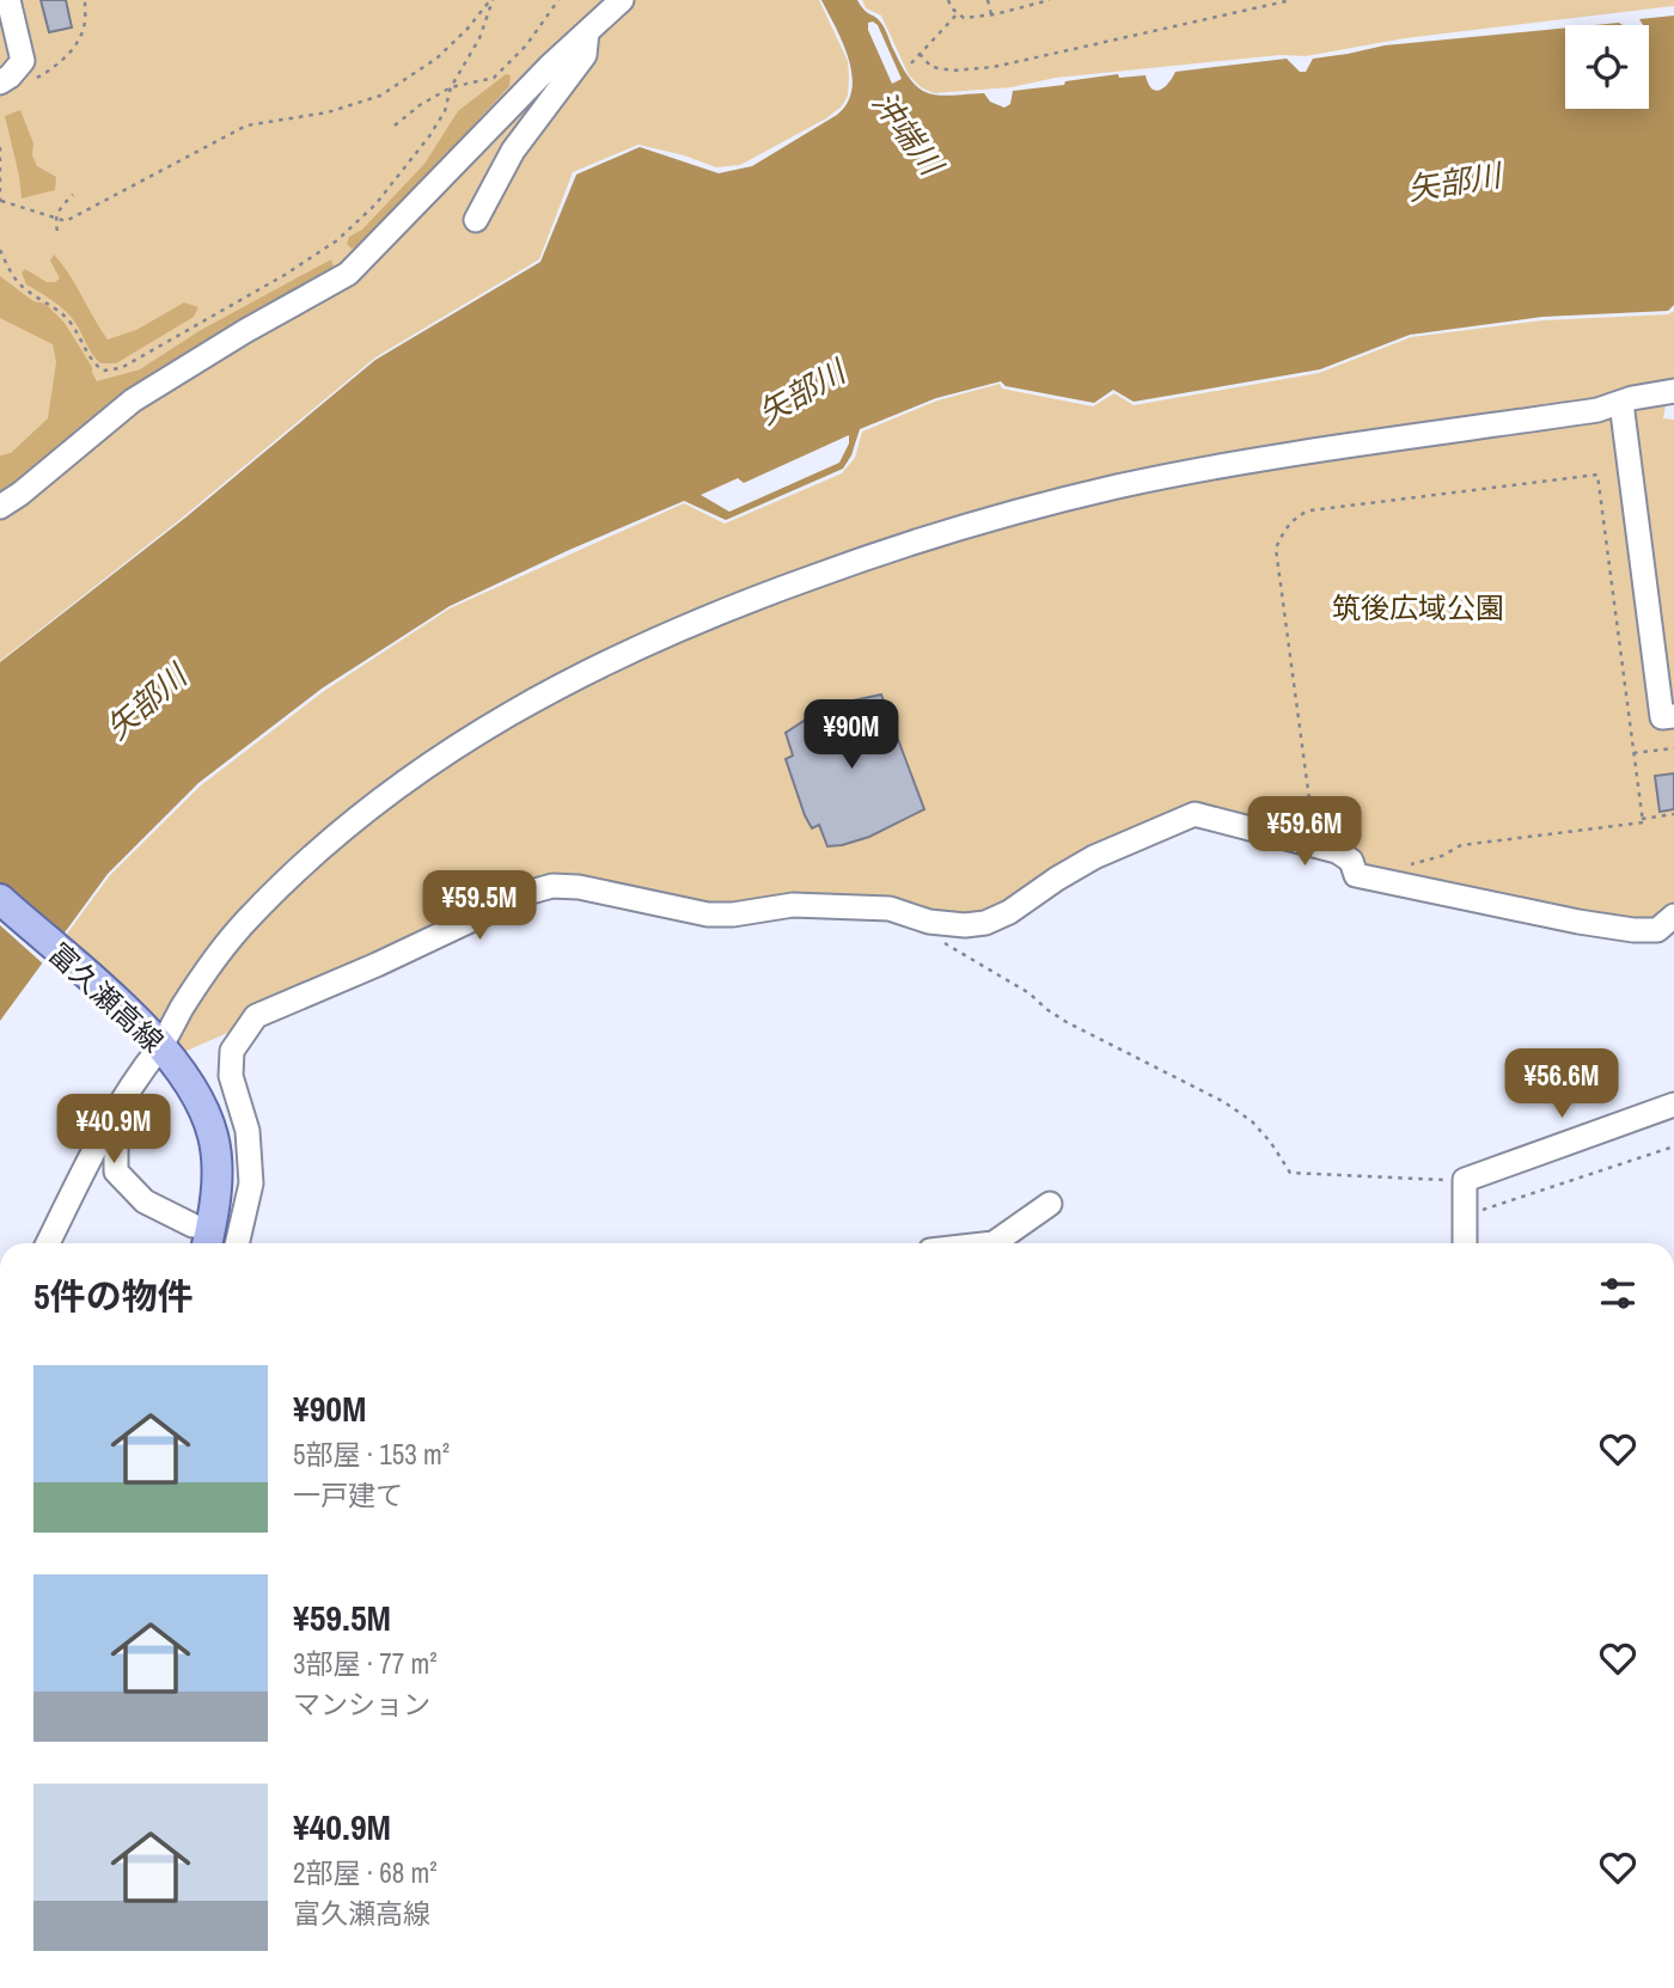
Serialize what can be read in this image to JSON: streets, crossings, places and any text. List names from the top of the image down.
{
  "streets": {
    "main road": ["富久瀬高線"]
  },
  "water": ["沖端川", "矢部川"],
  "parks": ["筑後広域公園"],
  "page": {
    "price": [
      "¥90M",
      "¥59.6M",
      "¥59.5M",
      "¥56.6M",
      "¥40.9M"
    ],
    "heading": "5件の物件",
    "list": [
      {
        "name": "¥90M",
        "note": "5部屋 · 153 m² · 一戸建て"
      },
      {
        "name": "¥59.5M",
        "note": "3部屋 · 77 m² · マンション"
      },
      {
        "name": "¥40.9M",
        "note": "2部屋 · 68 m² · 富久瀬高線"
      }
    ]
  }
}
